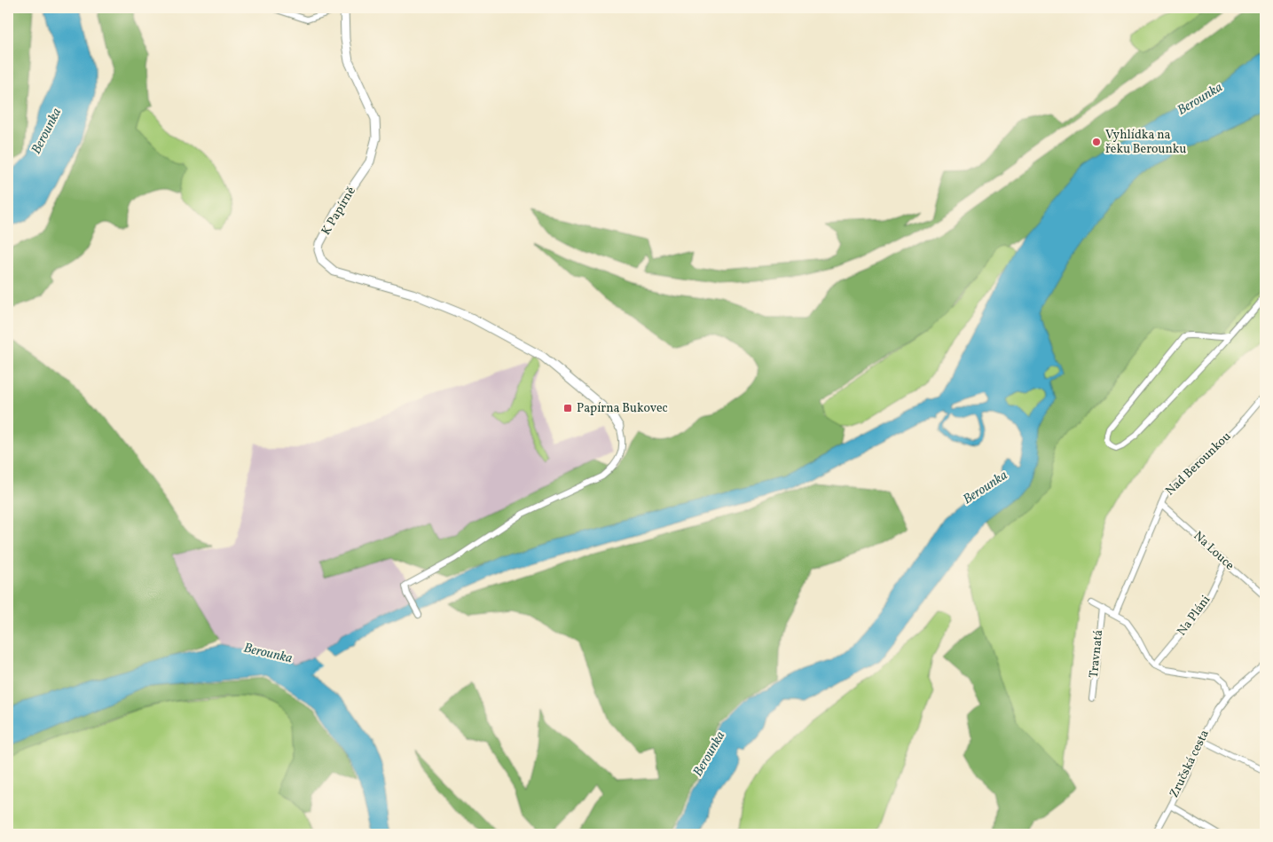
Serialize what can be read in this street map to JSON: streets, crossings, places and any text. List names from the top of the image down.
{
  "streets": {
    "street": [
      "K Papírně",
      "Nad Berounkou",
      "Na Louce",
      "Na Pláni",
      "Travnatá",
      "Zručská cesta"
    ]
  },
  "crossings": [
    ["Nad Berounkou", "Na Louce"],
    ["Na Louce", "Na Pláni"]
  ],
  "water": ["Berounka"],
  "places": {
    "other": ["Vyhlídka na řeku Berounku"],
    "transit": ["Papírna Bukovec"]
  }
}
